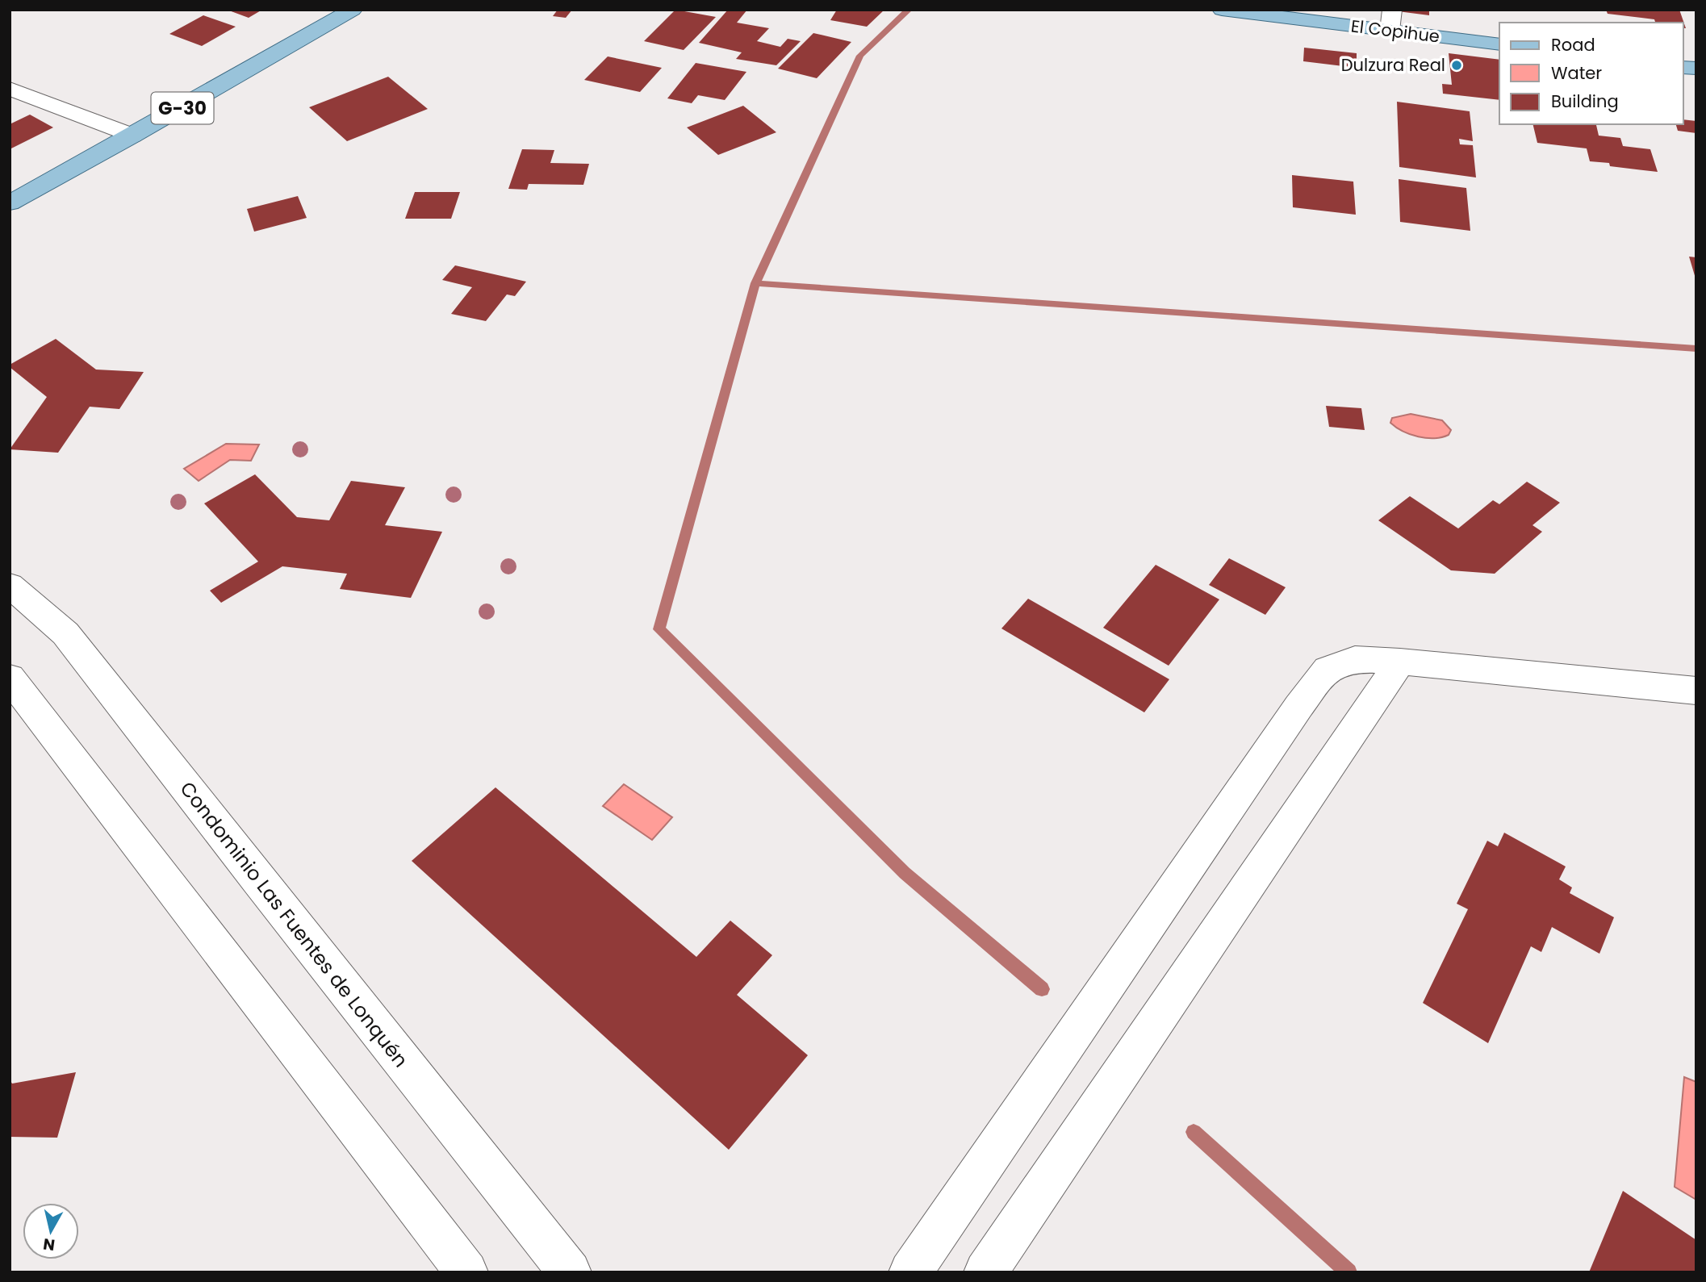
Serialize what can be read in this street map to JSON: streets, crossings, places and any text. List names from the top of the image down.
{
  "streets": {
    "main road": ["El Copihue", "G-30"],
    "street": ["Condominio Las Fuentes de Lonquén"]
  },
  "places": ["Dulzura Real"],
  "legend": ["Road", "Water", "Building"],
  "north": "bottom"
}
